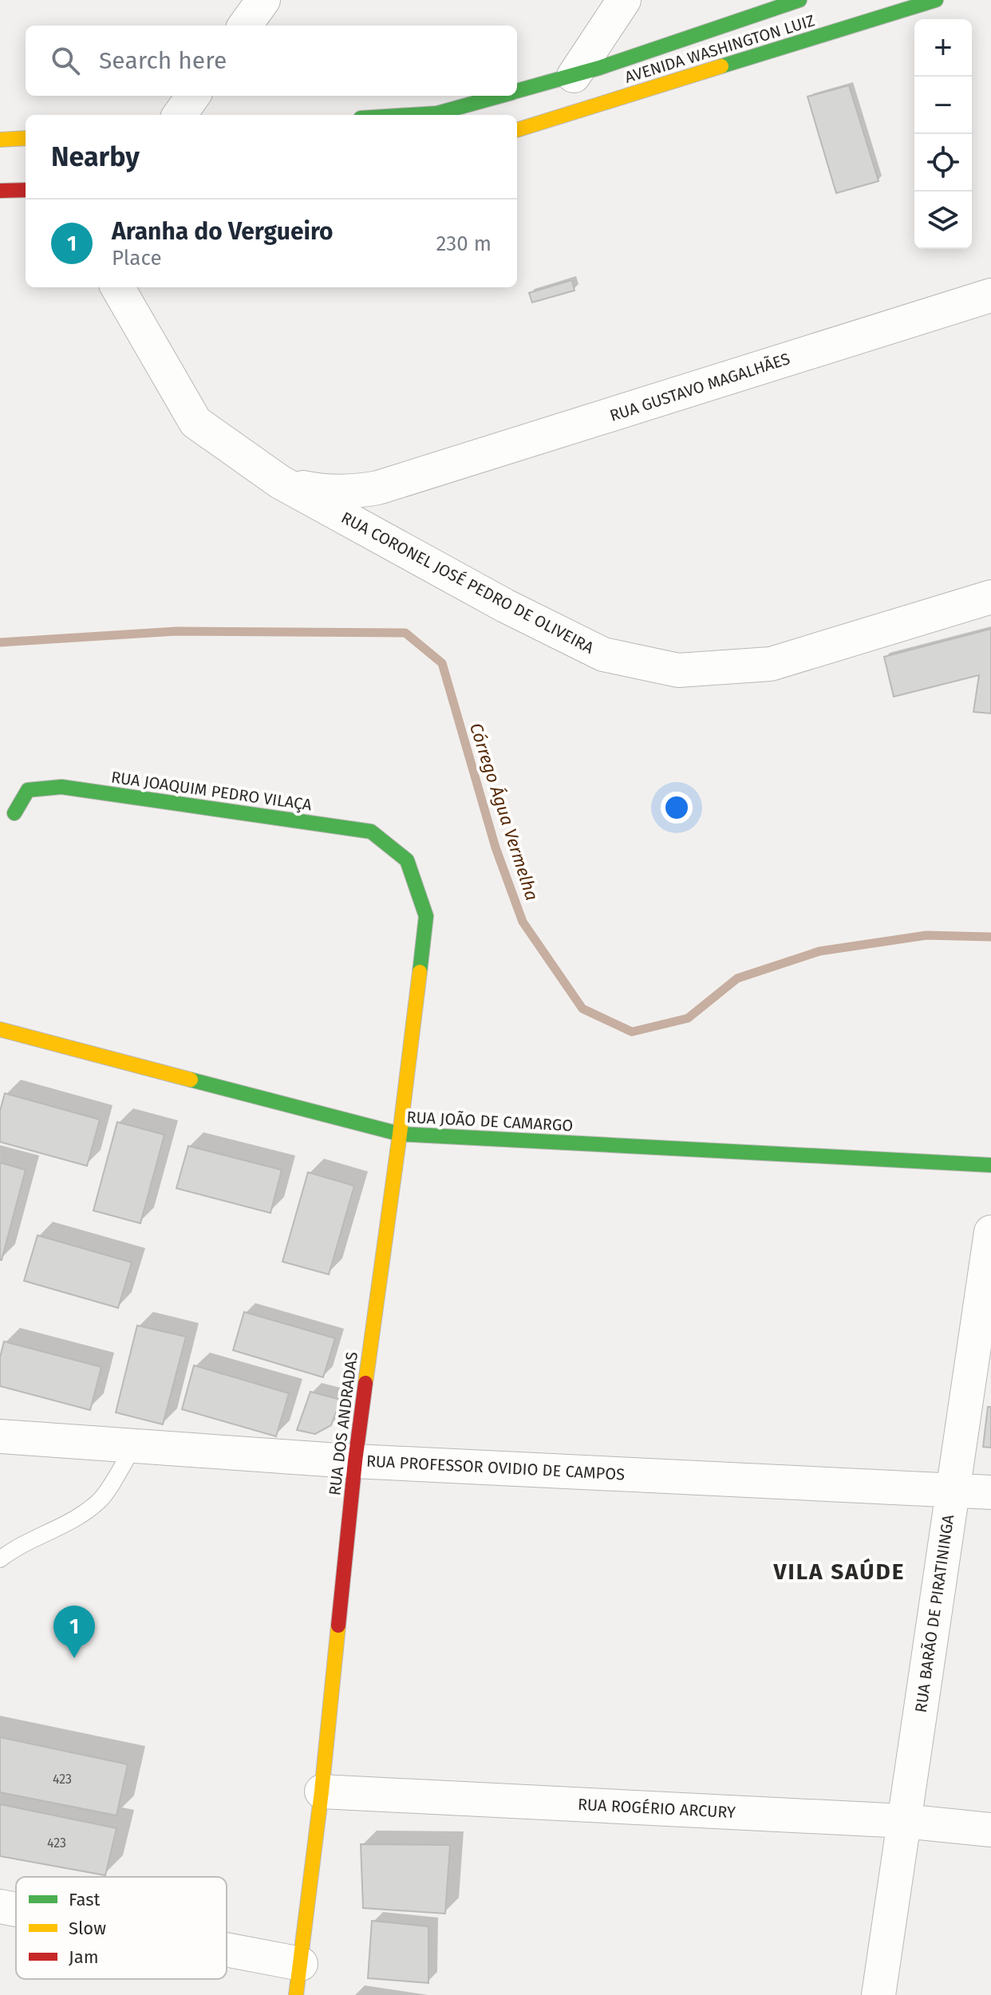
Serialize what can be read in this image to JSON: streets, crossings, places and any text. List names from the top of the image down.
{
  "streets": {
    "street": [
      "AVENIDA WASHINGTON LUIZ",
      "RUA GUSTAVO MAGALHÃES",
      "RUA CORONEL JOSÉ PEDRO DE OLIVEIRA",
      "RUA JOAQUIM PEDRO VILAÇA",
      "RUA JOÃO DE CAMARGO",
      "RUA DOS ANDRADAS",
      "RUA PROFESSOR OVIDIO DE CAMPOS",
      "RUA BARÃO DE PIRATININGA",
      "RUA ROGÉRIO ARCURY"
    ]
  },
  "crossings": [
    ["RUA GUSTAVO MAGALHÃES", "RUA CORONEL JOSÉ PEDRO DE OLIVEIRA"],
    ["RUA JOAQUIM PEDRO VILAÇA", "RUA DOS ANDRADAS"],
    ["RUA JOÃO DE CAMARGO", "RUA DOS ANDRADAS"],
    ["RUA DOS ANDRADAS", "RUA PROFESSOR OVIDIO DE CAMPOS"],
    ["RUA DOS ANDRADAS", "RUA ROGÉRIO ARCURY"],
    ["RUA PROFESSOR OVIDIO DE CAMPOS", "RUA BARÃO DE PIRATININGA"],
    ["RUA BARÃO DE PIRATININGA", "RUA ROGÉRIO ARCURY"]
  ],
  "districts": ["VILA SAÚDE"],
  "water": ["Córrego Água Vermelha"],
  "house_numbers": ["423", "423"],
  "legend": ["Fast", "Slow", "Jam"],
  "page": {
    "map_buttons": ["+", "−"],
    "search": "Search here",
    "heading": "Nearby",
    "list": [
      {
        "mark": "1",
        "name": "Aranha do Vergueiro",
        "note": "Place",
        "value": "230 m"
      }
    ],
    "pins": "1"
  }
}
